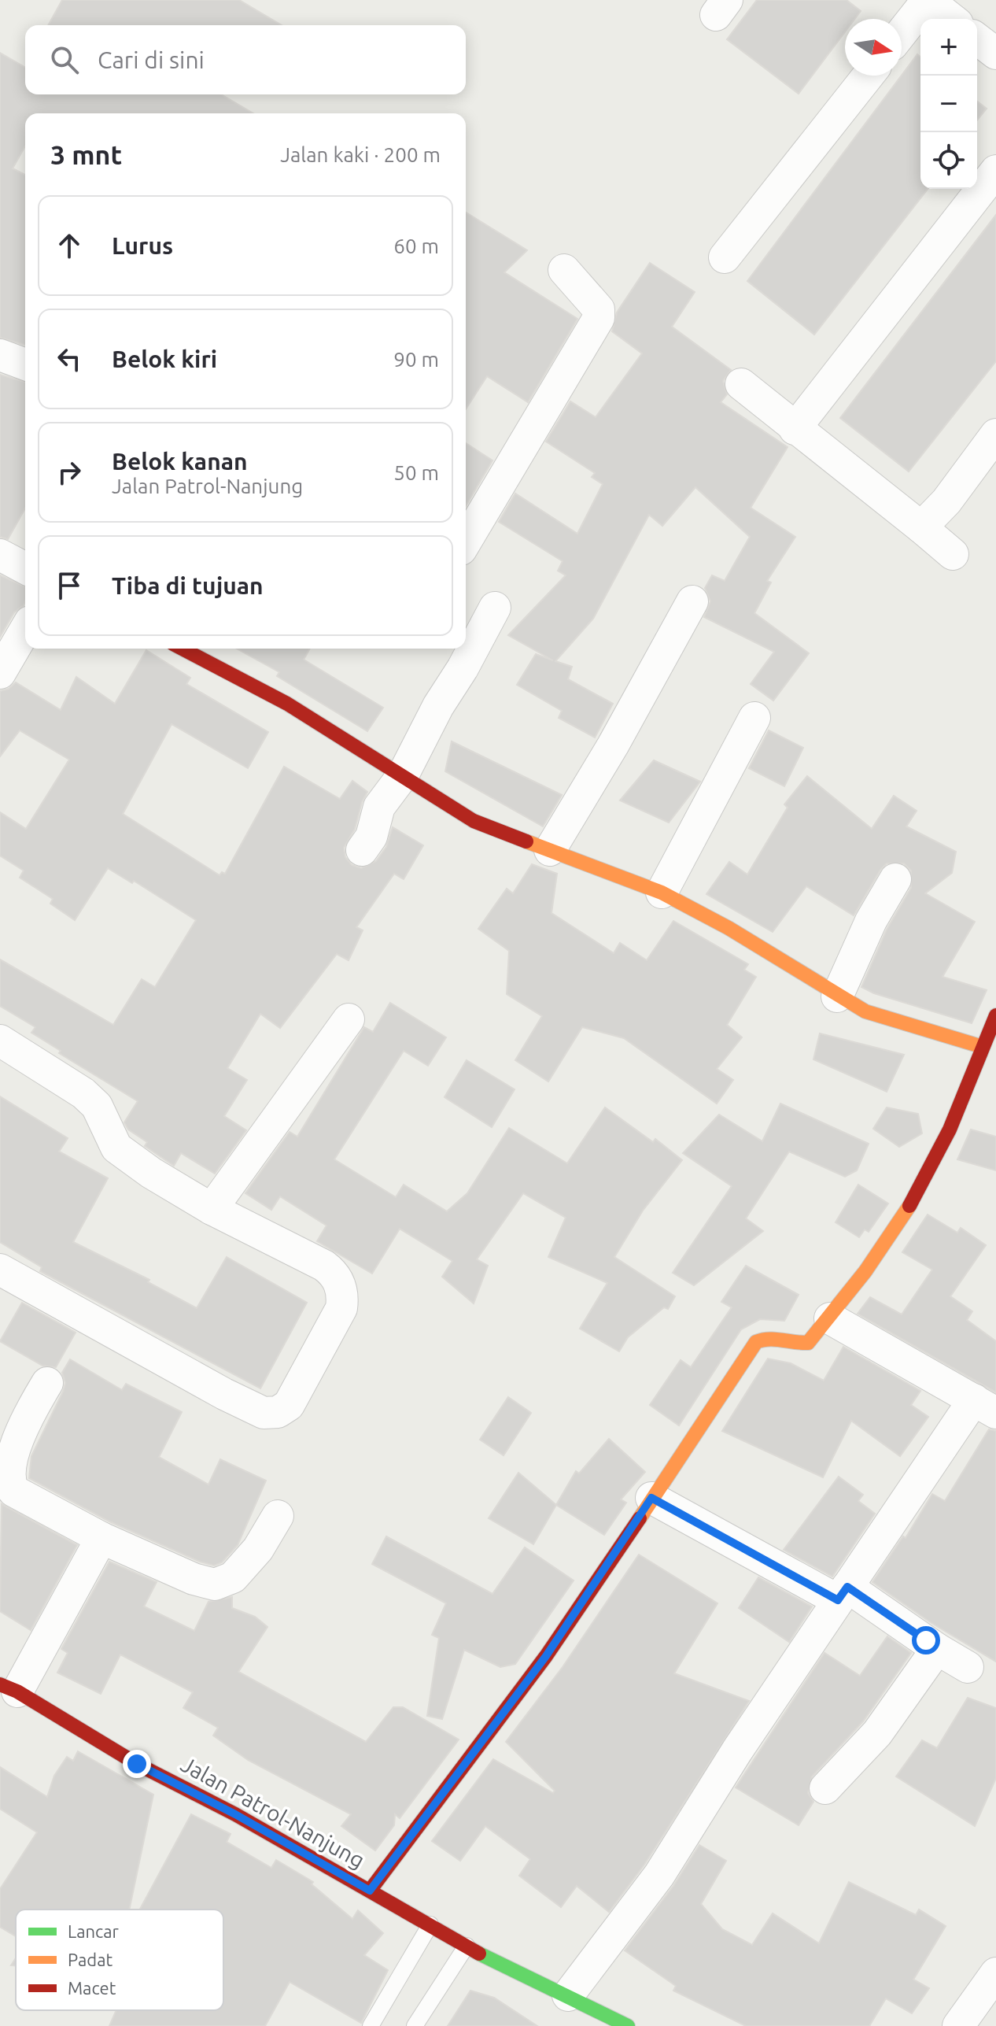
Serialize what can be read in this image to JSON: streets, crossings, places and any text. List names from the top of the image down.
{
  "streets": {
    "street": ["Jalan Patrol-Nanjung"]
  },
  "legend": ["Lancar", "Padat", "Macet"],
  "north": "right",
  "page": {
    "map_buttons": ["+", "−"],
    "search": "Cari di sini",
    "heading": ["3 mnt", "Jalan kaki · 200 m"],
    "list": [
      ["Lurus", "60 m"],
      ["Belok kiri", "90 m"],
      ["Belok kanan", "Jalan Patrol-Nanjung", "50 m"],
      "Tiba di tujuan"
    ]
  }
}
